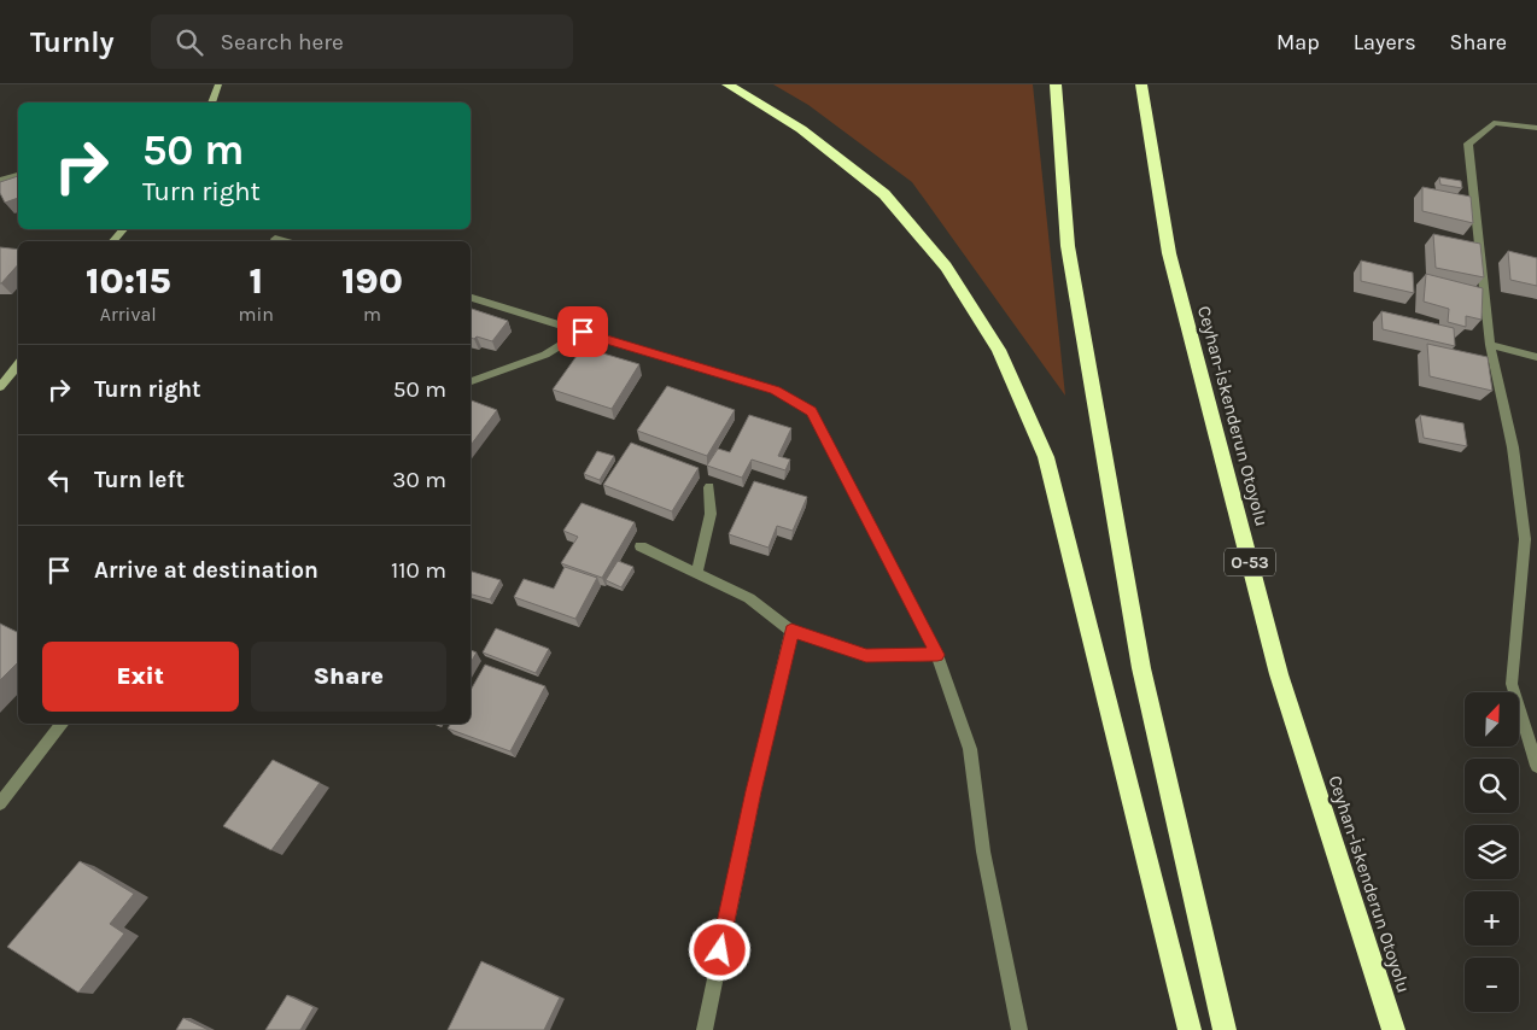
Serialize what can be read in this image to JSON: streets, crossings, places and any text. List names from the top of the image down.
{
  "streets": {
    "highway": ["Ceyhan-İskenderun Otoyolu", "O-53"]
  },
  "north": "top right",
  "page": {
    "header": "Turnly",
    "search": "Search here",
    "nav": ["Map", "Layers", "Share"],
    "turn": ["50 m", "Turn right"],
    "eta": [
      "10:15",
      "Arrival",
      "1",
      "min",
      "190",
      "m"
    ],
    "list": [
      {
        "name": "Turn right",
        "value": "50 m"
      },
      {
        "name": "Turn left",
        "value": "30 m"
      },
      {
        "name": "Arrive at destination",
        "value": "110 m"
      }
    ],
    "buttons": ["Exit", "Share"],
    "map_buttons": ["+", "−"]
  }
}
